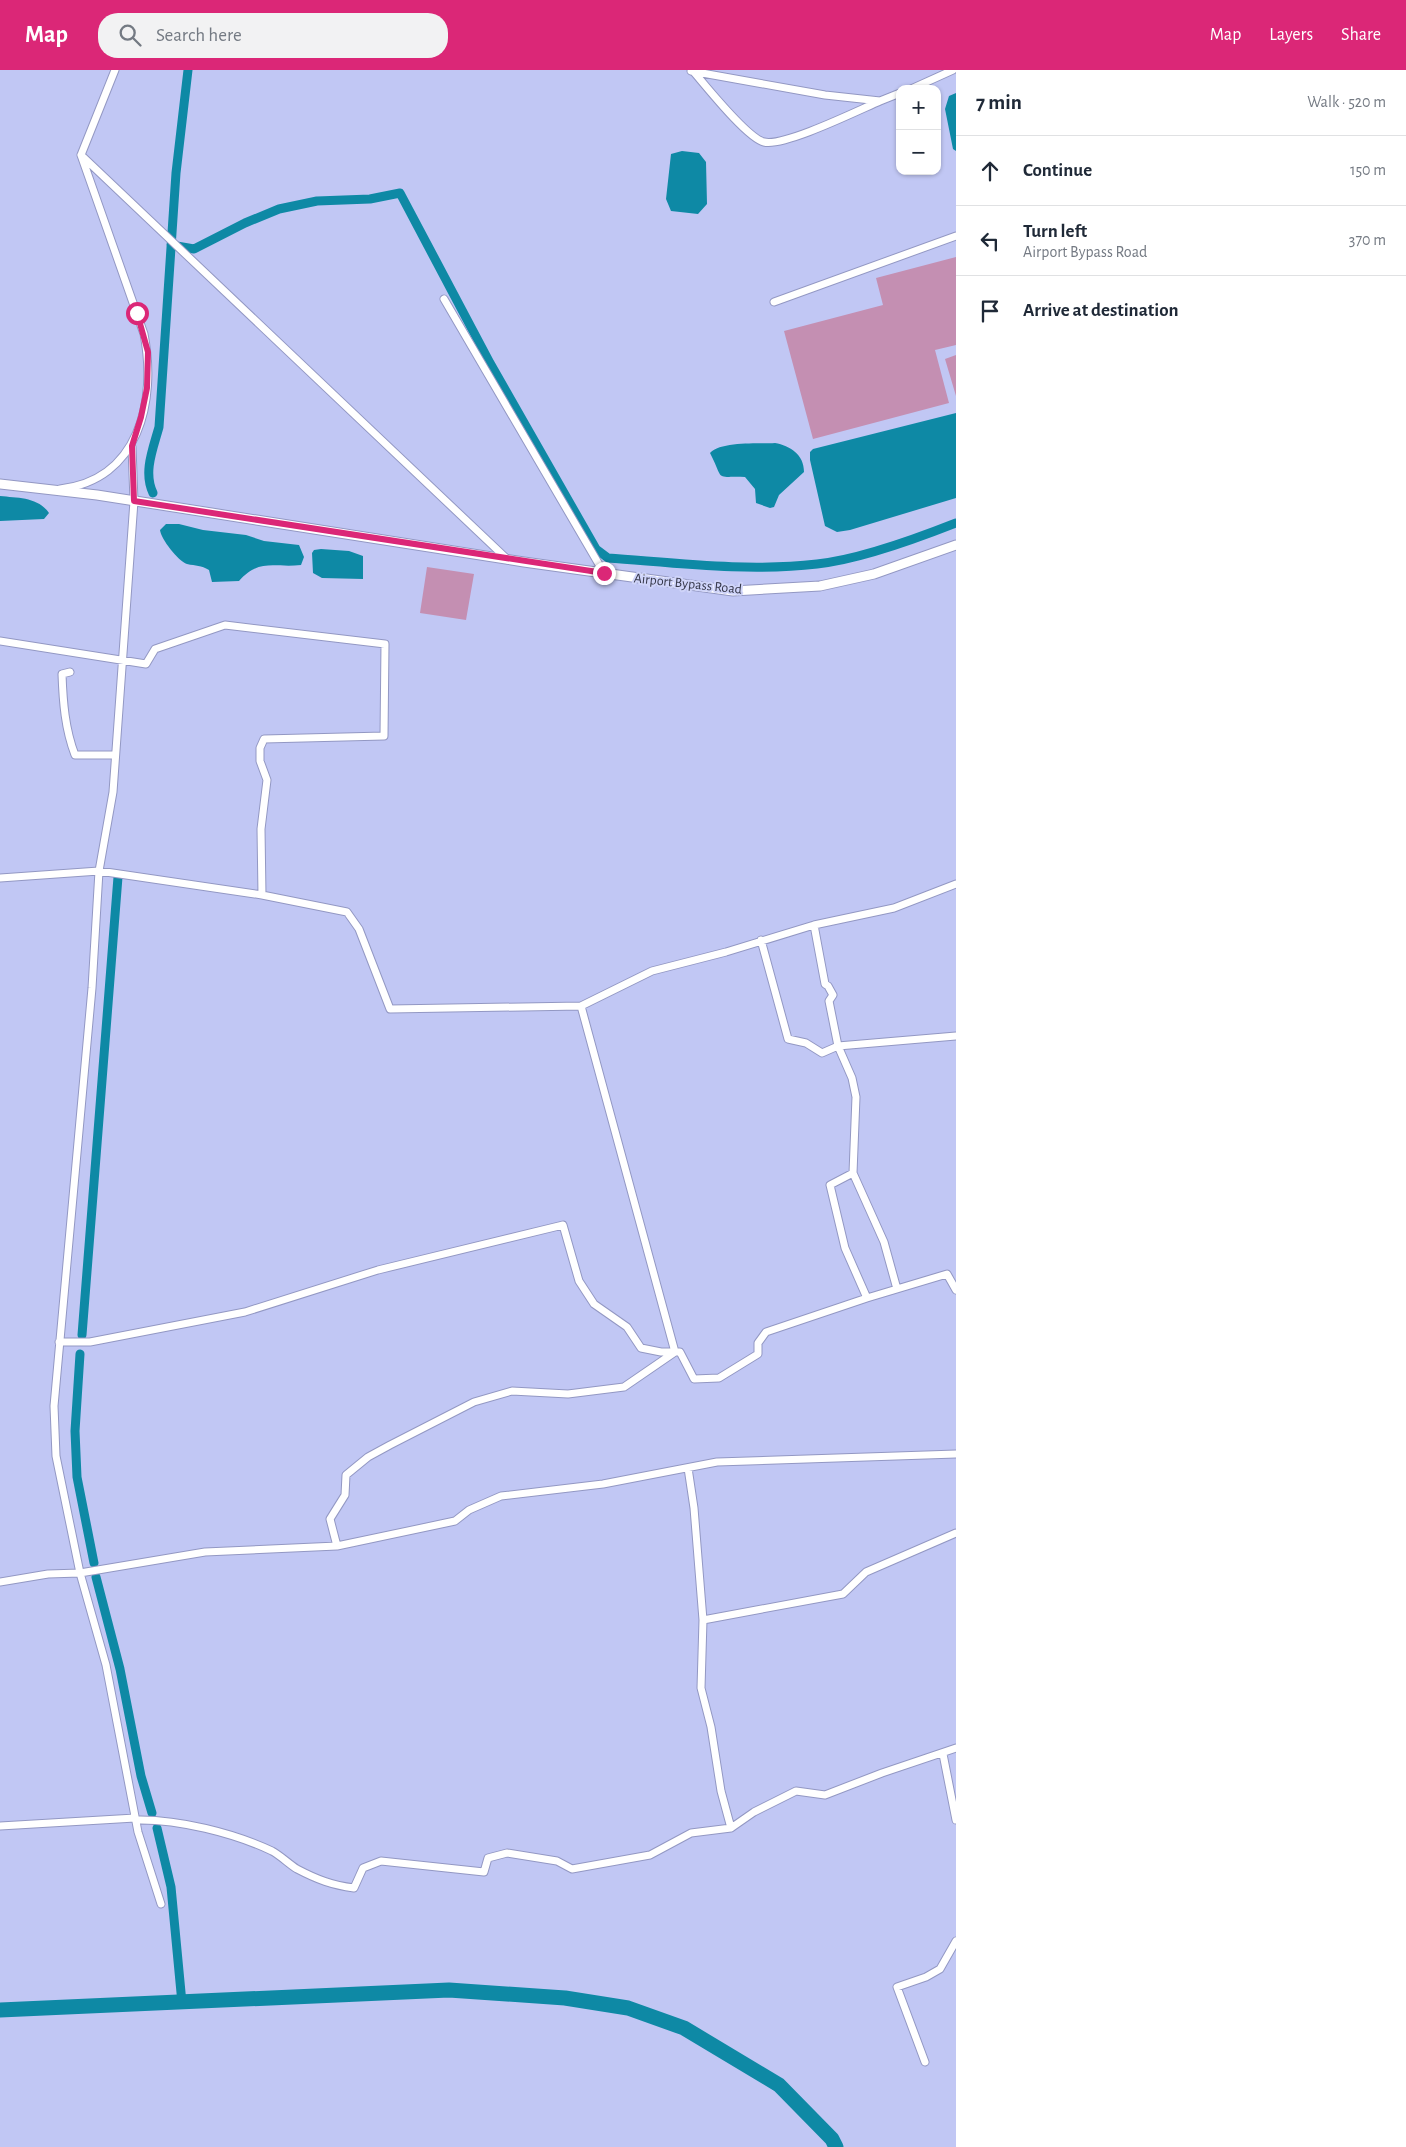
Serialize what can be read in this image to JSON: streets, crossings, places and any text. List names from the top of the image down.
{
  "streets": {
    "street": ["Airport Bypass Road"]
  },
  "page": {
    "header": "Map",
    "search": "Search here",
    "nav": ["Map", "Layers", "Share"],
    "heading": ["7 min", "Walk · 520 m"],
    "map_buttons": ["+", "−"],
    "list": [
      ["Continue", "150 m"],
      ["Turn left", "Airport Bypass Road", "370 m"],
      "Arrive at destination"
    ]
  }
}
